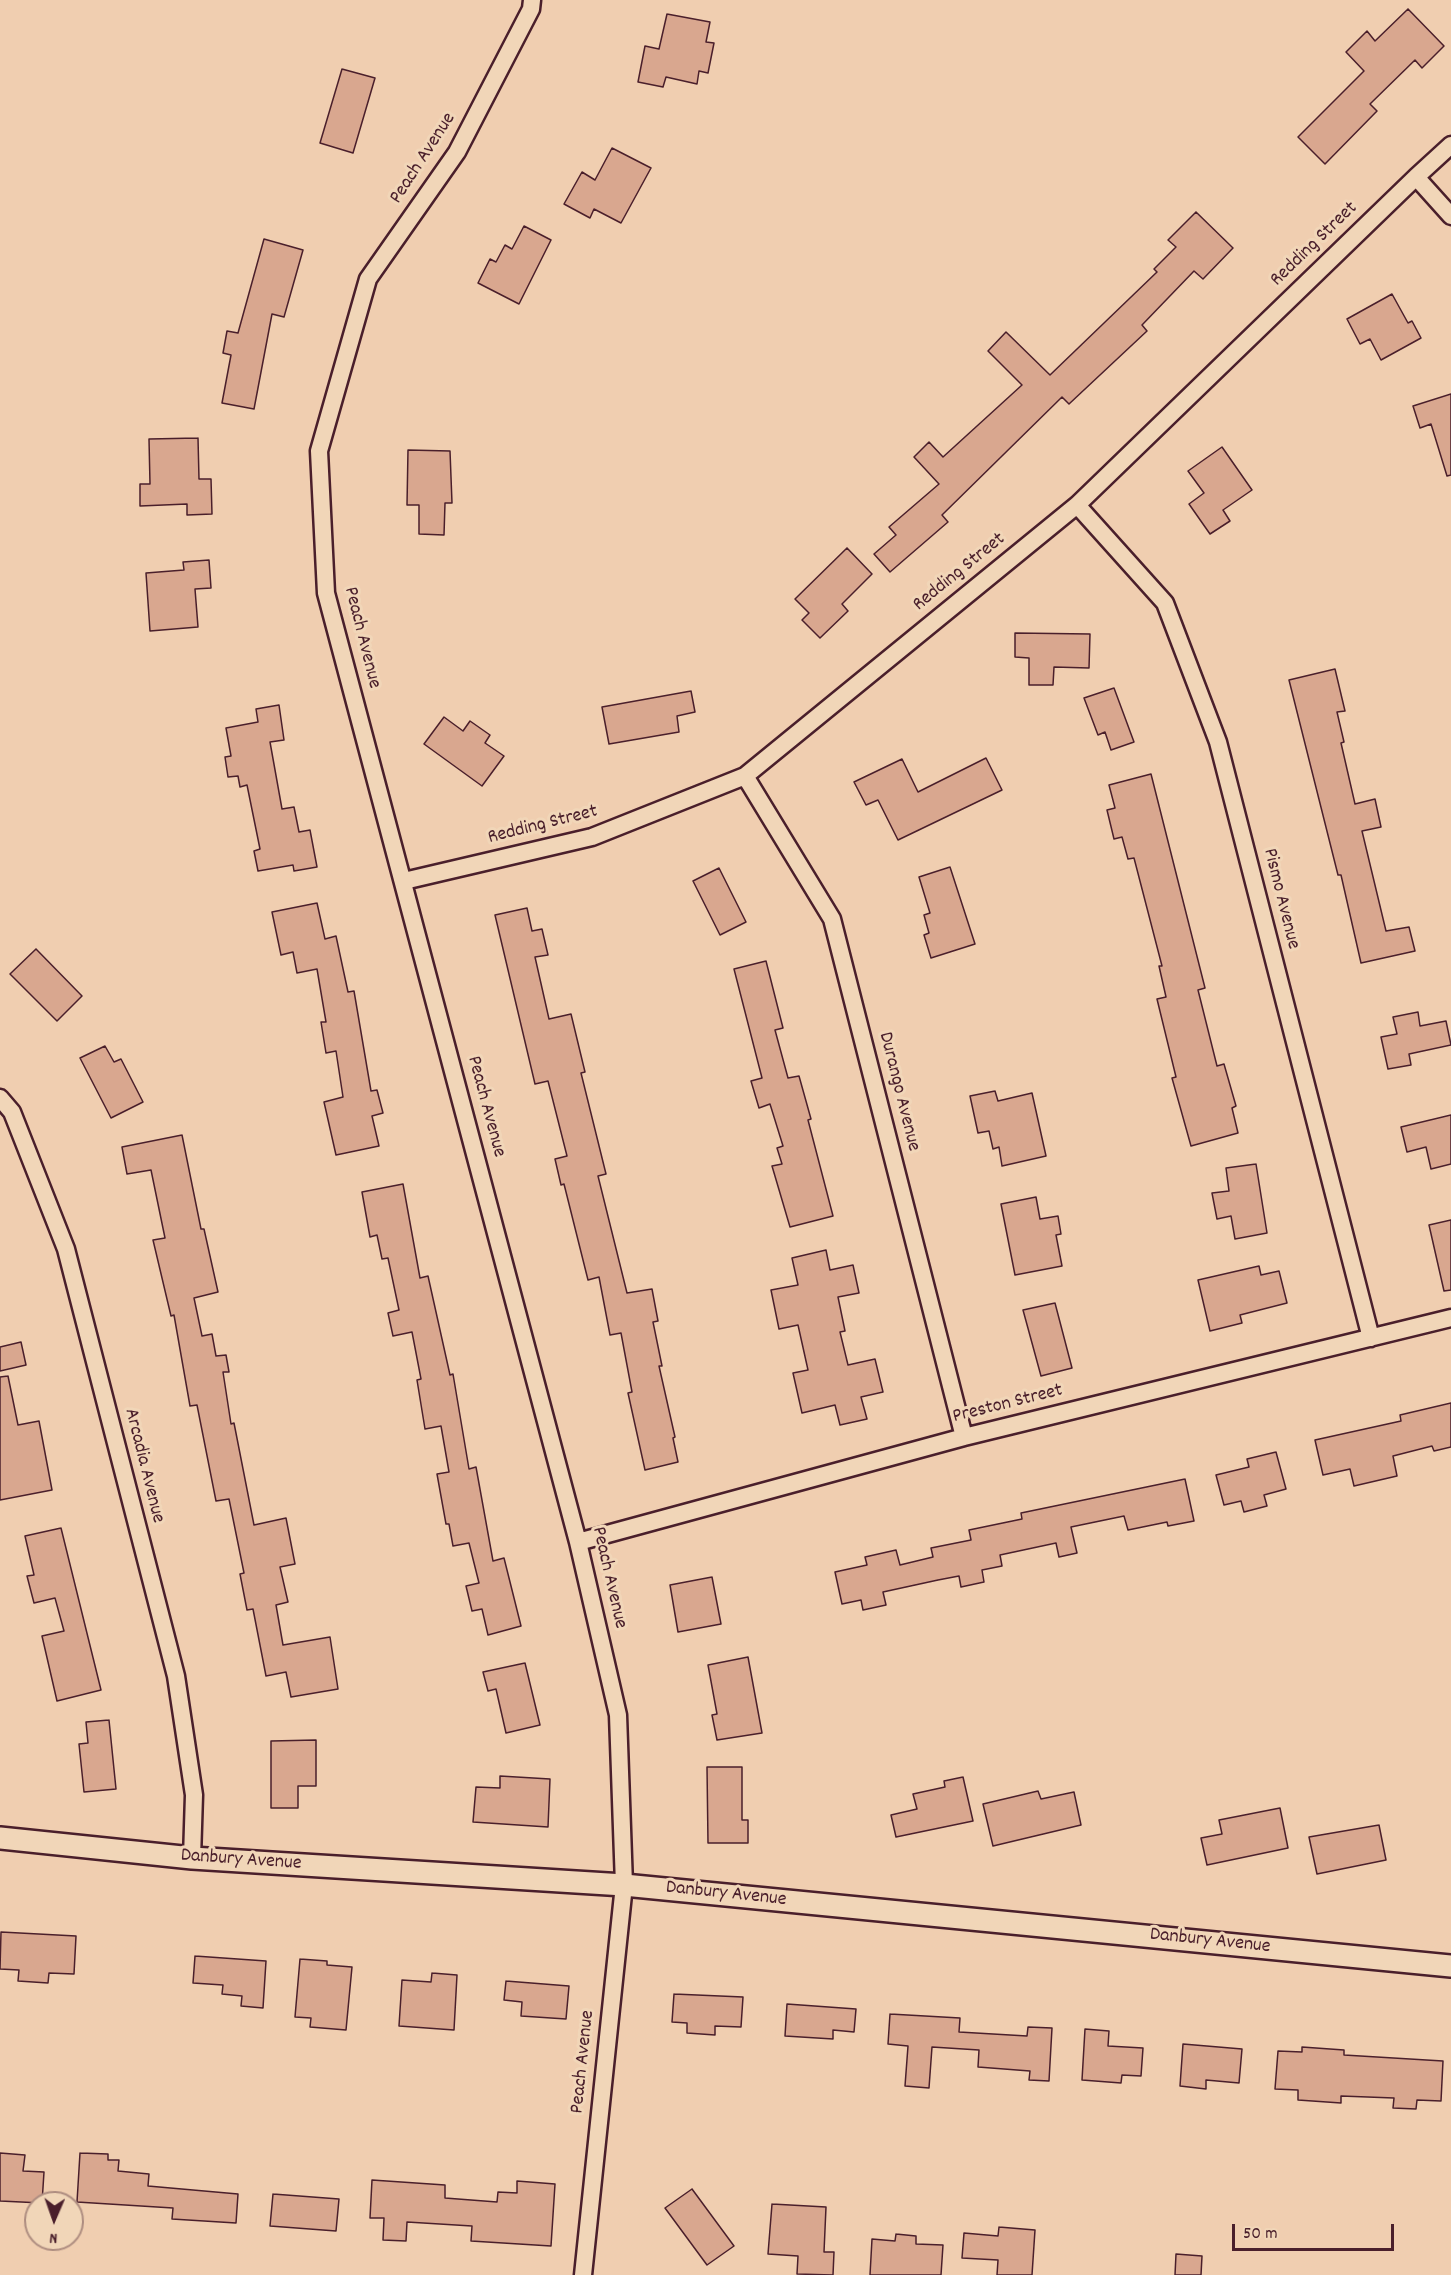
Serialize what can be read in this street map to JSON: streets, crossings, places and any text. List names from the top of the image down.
{
  "streets": {
    "street": [
      "Peach Avenue",
      "Redding Street",
      "Pismo Avenue",
      "Durango Avenue",
      "Preston Street",
      "Arcadia Avenue",
      "Danbury Avenue"
    ]
  },
  "crossings": [
    ["Peach Avenue", "Redding Street"],
    ["Peach Avenue", "Preston Street"],
    ["Peach Avenue", "Danbury Avenue"],
    ["Redding Street", "Pismo Avenue"],
    ["Redding Street", "Durango Avenue"],
    ["Pismo Avenue", "Preston Street"],
    ["Durango Avenue", "Preston Street"],
    ["Arcadia Avenue", "Danbury Avenue"]
  ],
  "scale_bar": "50 m",
  "north": "bottom"
}
